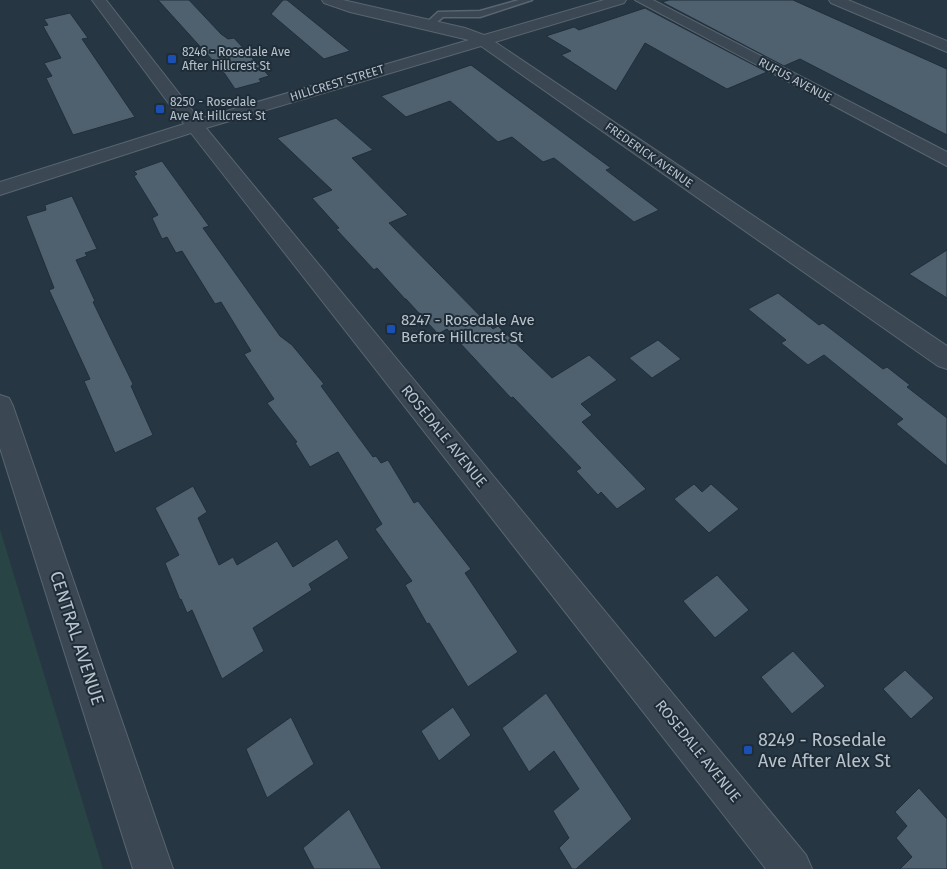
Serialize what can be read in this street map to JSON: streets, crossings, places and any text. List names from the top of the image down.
{
  "streets": {
    "street": [
      "RUFUS AVENUE",
      "HILLCREST STREET",
      "FREDERICK AVENUE",
      "ROSEDALE AVENUE",
      "CENTRAL AVENUE"
    ]
  },
  "crossings": [
    ["HILLCREST STREET", "FREDERICK AVENUE"],
    ["HILLCREST STREET", "ROSEDALE AVENUE"]
  ],
  "places": {
    "transit": [
      "8246 - Rosedale Ave After Hillcrest St",
      "8250 - Rosedale Ave At Hillcrest St",
      "8247 - Rosedale Ave Before Hillcrest St",
      "8249 - Rosedale Ave After Alex St"
    ]
  }
}
